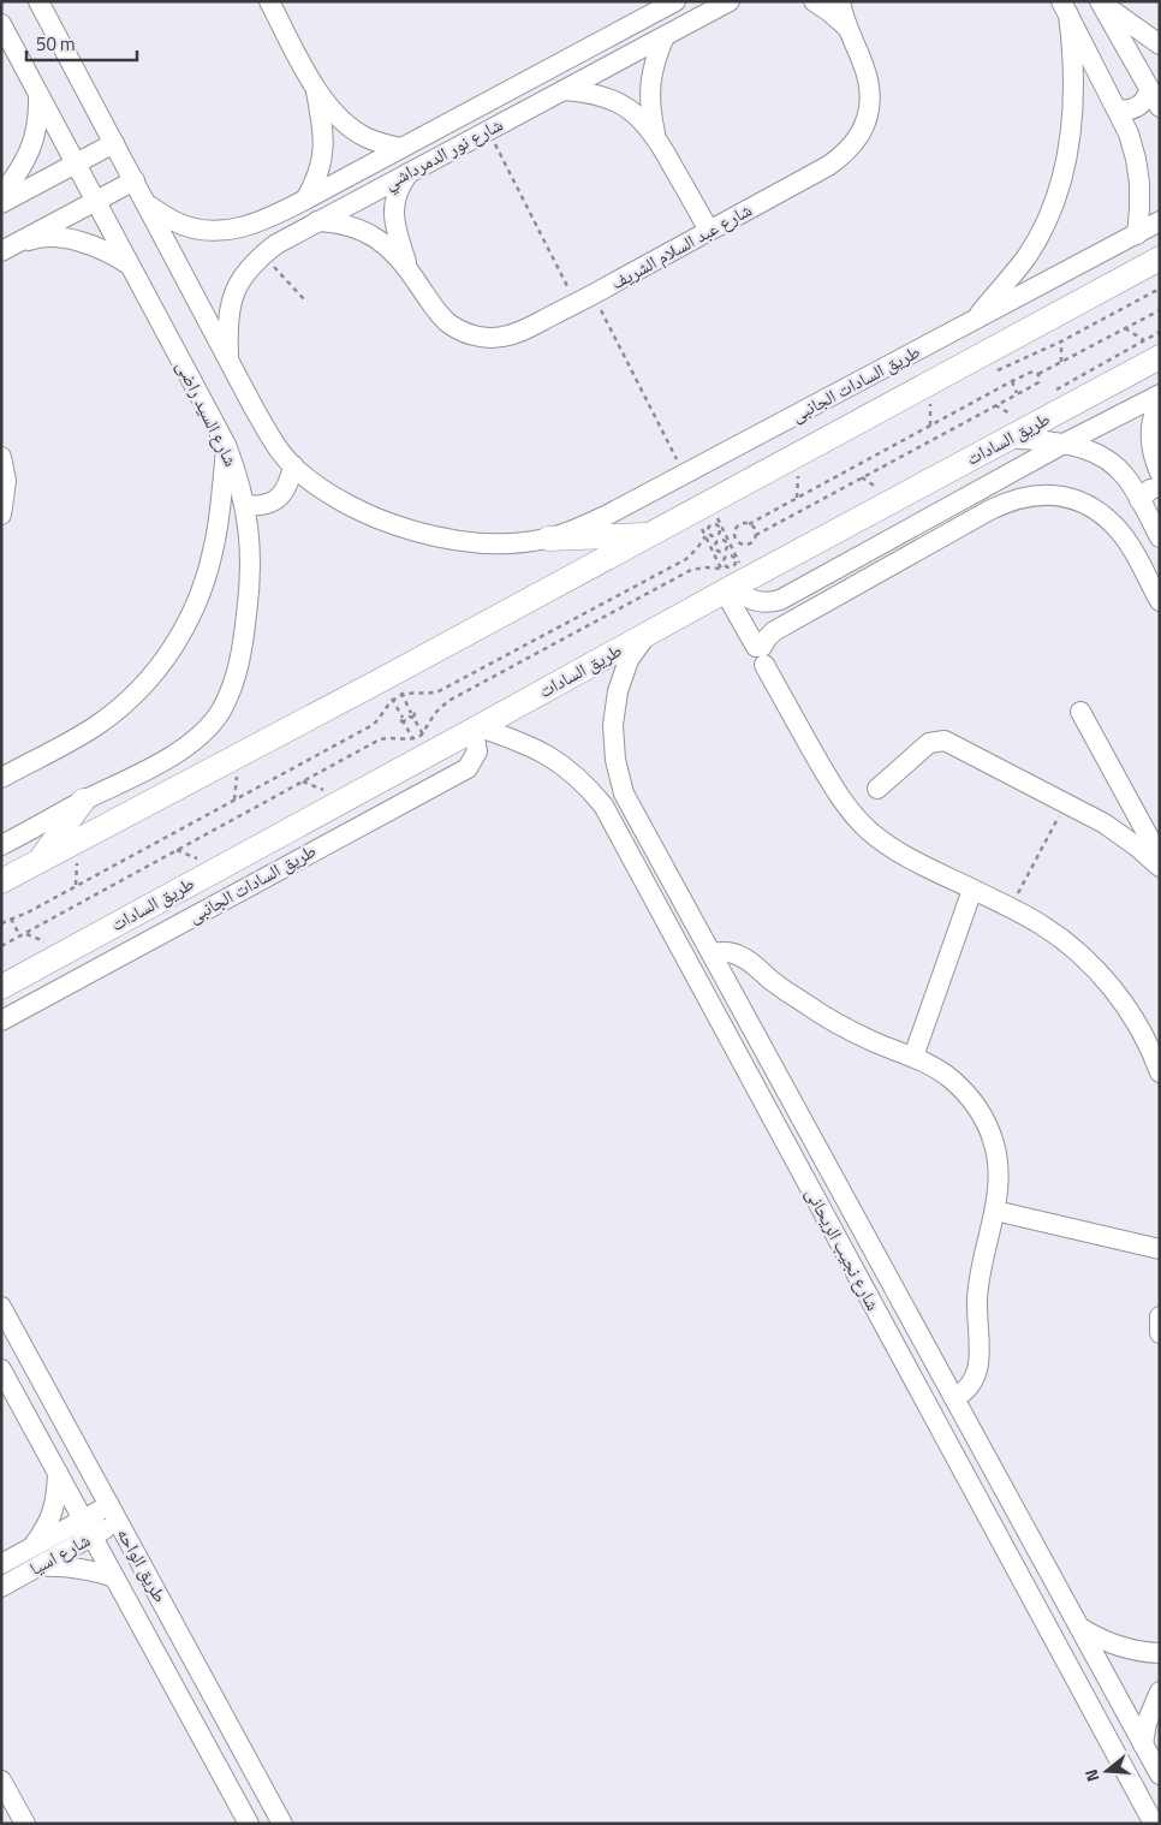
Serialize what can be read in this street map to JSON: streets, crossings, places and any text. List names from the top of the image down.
{
  "streets": {
    "main road": ["طريق السادات"],
    "street": [
      "شارع نور الدمرداشي",
      "شارع عبد السلام الشريف",
      "طريق السادات الجانبى",
      "شارع السيد راضى",
      "شارع نجيب الريحانى",
      "شارع اسيا",
      "طريق الواحه"
    ]
  },
  "crossings": [
    ["شارع نور الدمرداشي", "شارع عبد السلام الشريف"],
    ["طريق السادات الجانبى", "طريق السادات"],
    ["طريق السادات الجانبى", "شارع نجيب الريحانى"],
    ["طريق السادات", "شارع نجيب الريحانى"],
    ["شارع اسيا", "طريق الواحه"]
  ],
  "scale_bar": "50 m",
  "north": "left"
}
